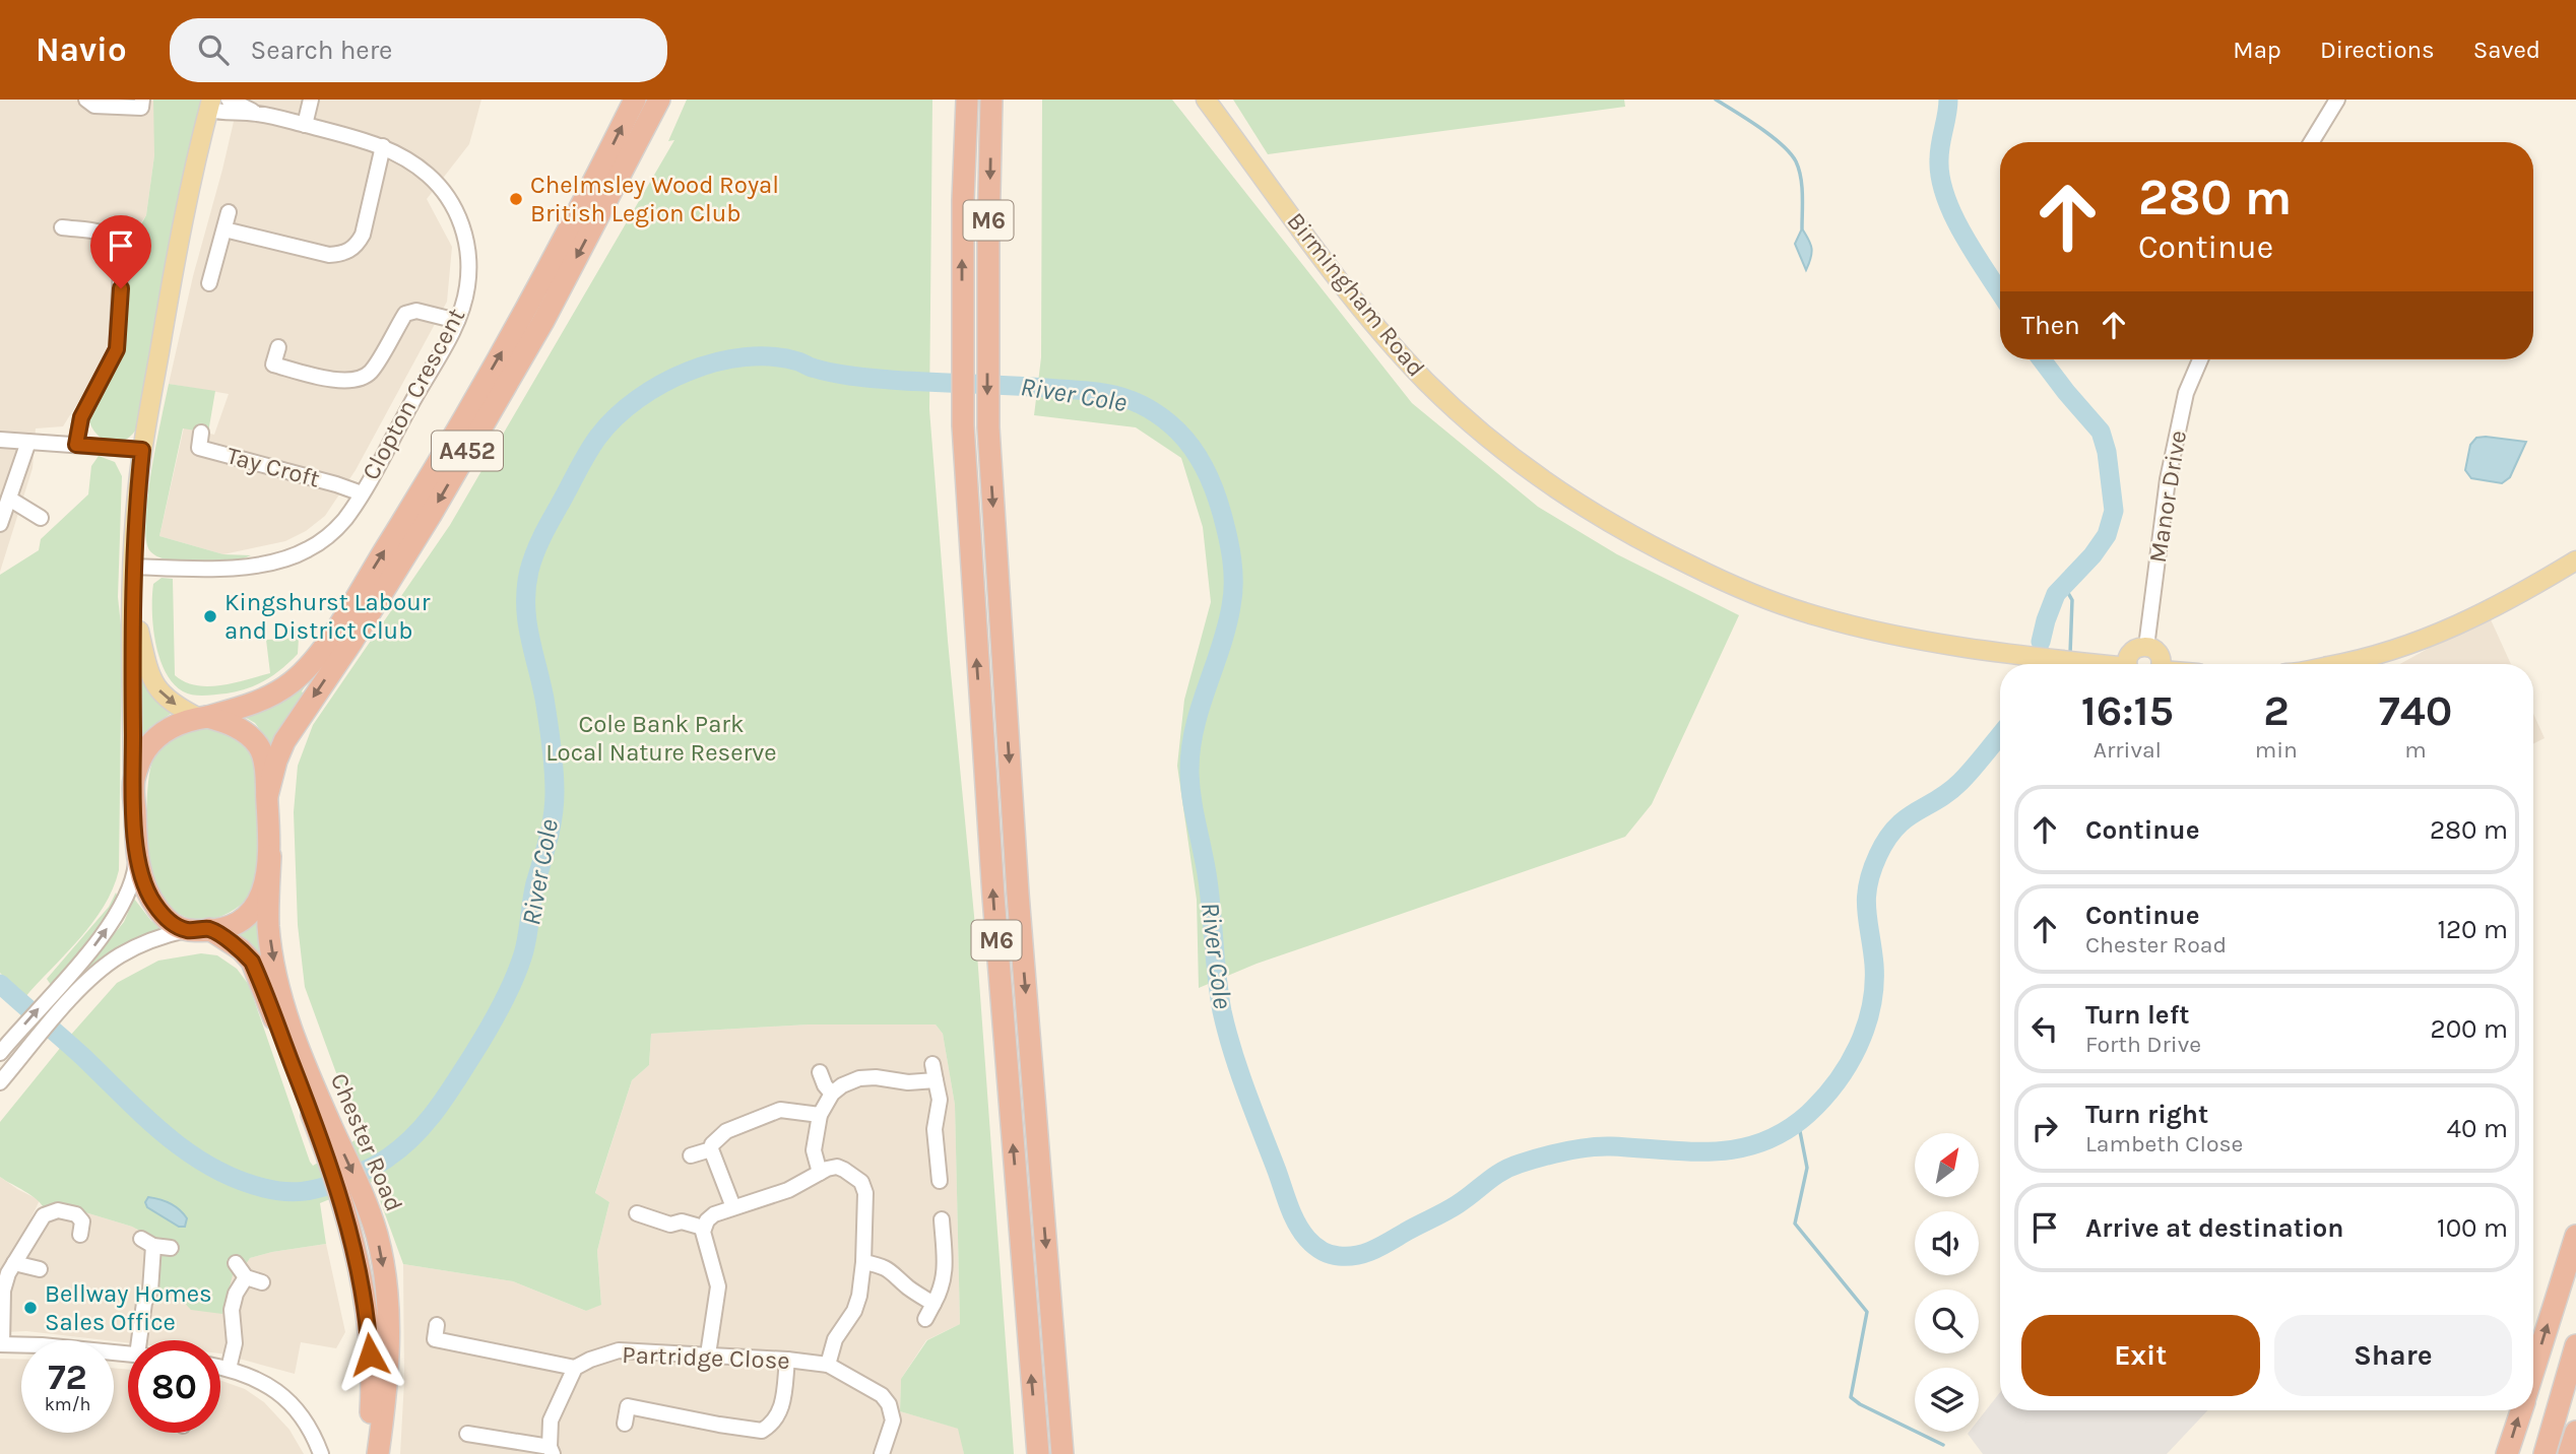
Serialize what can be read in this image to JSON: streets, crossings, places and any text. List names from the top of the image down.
{
  "streets": {
    "highway": ["M6", "A452", "Chester Road"],
    "main road": ["Birmingham Road"],
    "street": [
      "Clopton Crescent",
      "Tay Croft",
      "Manor Drive",
      "Partridge Close"
    ]
  },
  "crossings": [
    ["Clopton Crescent", "Tay Croft"],
    ["A452", "Chester Road"]
  ],
  "water": ["River Cole"],
  "parks": ["Cole Bank Park Local Nature Reserve"],
  "places": ["Chelmsley Wood Royal British Legion Club", "Kingshurst Labour and District Club", "Bellway Homes Sales Office"],
  "north": "top right",
  "page": {
    "header": "Navio",
    "search": "Search here",
    "nav": ["Map", "Directions", "Saved"],
    "turn": ["280 m", "Continue"],
    "then": "Then",
    "eta": [
      "16:15",
      "Arrival",
      "2",
      "min",
      "740",
      "m"
    ],
    "list": [
      {
        "name": "Continue",
        "value": "280 m"
      },
      {
        "name": "Continue",
        "note": "Chester Road",
        "value": "120 m"
      },
      {
        "name": "Turn left",
        "note": "Forth Drive",
        "value": "200 m"
      },
      {
        "name": "Turn right",
        "note": "Lambeth Close",
        "value": "40 m"
      },
      {
        "name": "Arrive at destination",
        "value": "100 m"
      }
    ],
    "buttons": ["Exit", "Share"],
    "speed": "72 km/h",
    "limit": "80"
  }
}
